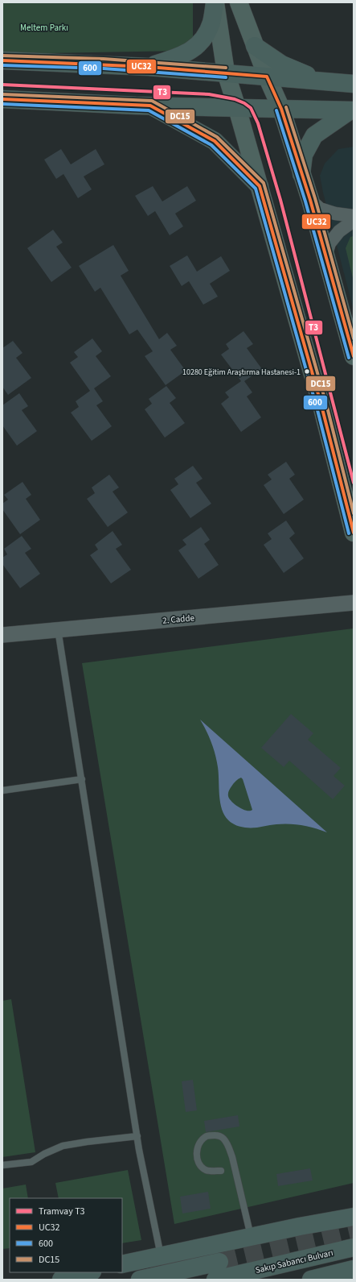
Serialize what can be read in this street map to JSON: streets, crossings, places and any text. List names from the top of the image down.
{
  "streets": {
    "main road": ["Sakıp Sabancı Bulvarı"],
    "street": ["2. Cadde"]
  },
  "parks": ["Meltem Parkı"],
  "places": ["10280 Eğitim Araştırma Hastanesi-1"],
  "lines": [
    "transit line DC15",
    "transit line UC32",
    "transit line 600",
    "tram line T3"
  ],
  "legend": [
    "Tramvay T3",
    "UC32",
    "600",
    "DC15"
  ]
}
